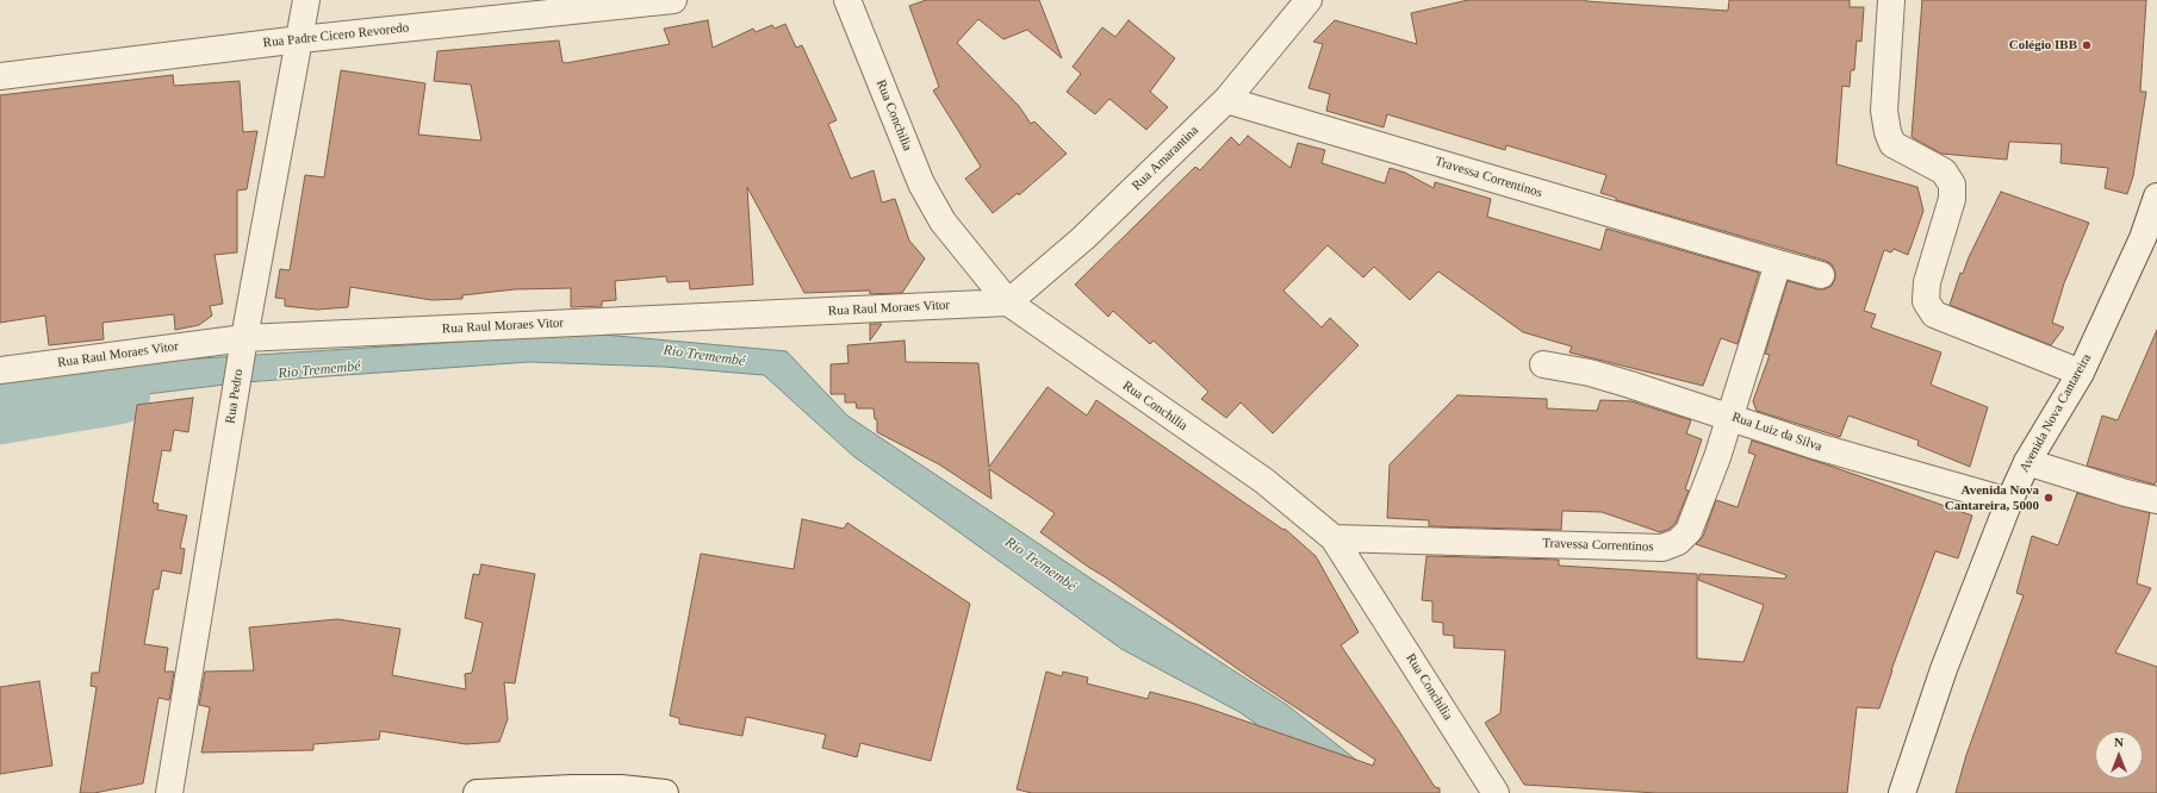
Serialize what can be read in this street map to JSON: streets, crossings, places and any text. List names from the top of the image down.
{
  "streets": {
    "street": [
      "Rua Padre Cicero Revoredo",
      "Rua Conchilia",
      "Rua Amarantina",
      "Travessa Correntinos",
      "Rua Raul Moraes Vitor",
      "Rua Pedro",
      "Avenida Nova Cantareira",
      "Rua Luiz da Silva"
    ]
  },
  "crossings": [
    ["Rua Padre Cicero Revoredo", "Rua Pedro"],
    ["Rua Conchilia", "Rua Amarantina"],
    ["Rua Conchilia", "Travessa Correntinos"],
    ["Rua Conchilia", "Rua Raul Moraes Vitor"],
    ["Rua Amarantina", "Travessa Correntinos"],
    ["Rua Amarantina", "Rua Raul Moraes Vitor"],
    ["Travessa Correntinos", "Rua Luiz da Silva"],
    ["Rua Raul Moraes Vitor", "Rua Pedro"],
    ["Avenida Nova Cantareira", "Rua Luiz da Silva"]
  ],
  "water": ["Rio Tremembé"],
  "places": ["Colégio IBB", "Avenida Nova Cantareira, 5000"],
  "north": "top"
}
